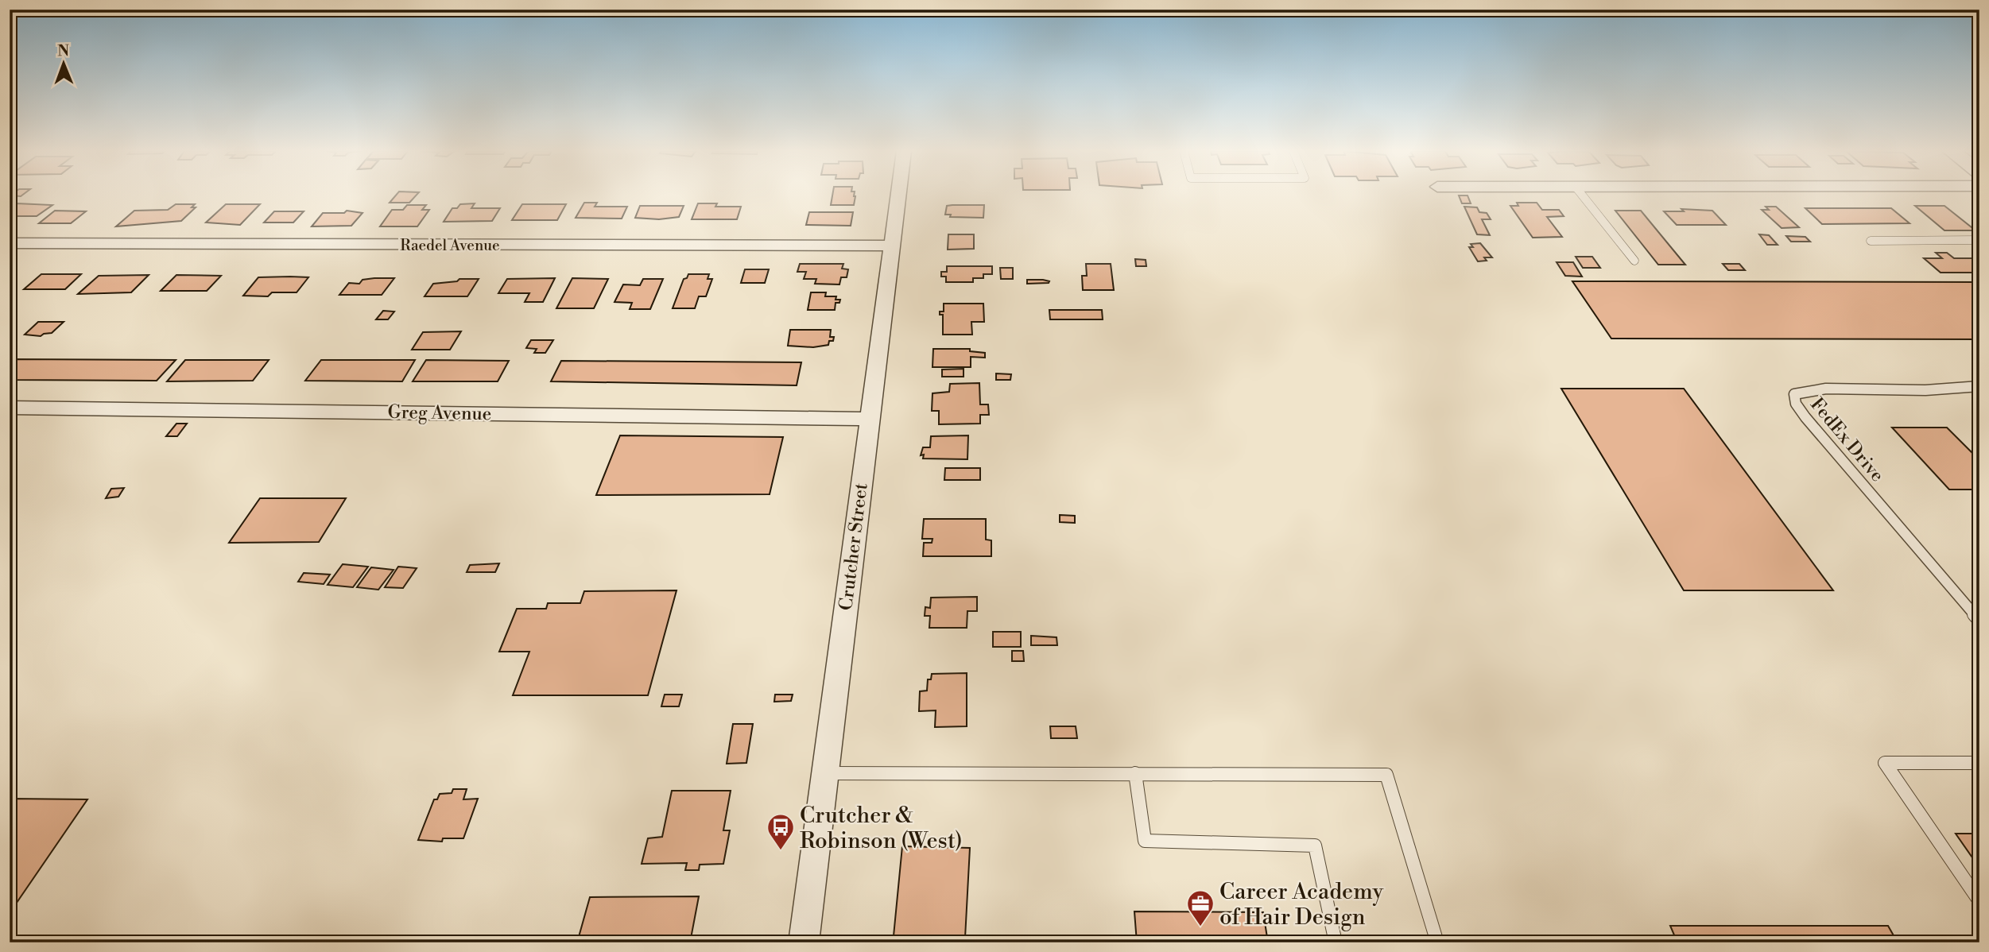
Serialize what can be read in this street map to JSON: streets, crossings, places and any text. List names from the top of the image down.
{
  "streets": {
    "street": ["Raedel Avenue", "Greg Avenue", "Crutcher Street"],
    "lane": ["FedEx Drive"]
  },
  "crossings": [
    ["Raedel Avenue", "Crutcher Street"],
    ["Greg Avenue", "Crutcher Street"]
  ],
  "places": {
    "bus stop": ["Crutcher & Robinson (West)"],
    "office": ["Career Academy of Hair Design"]
  },
  "north": "top"
}
